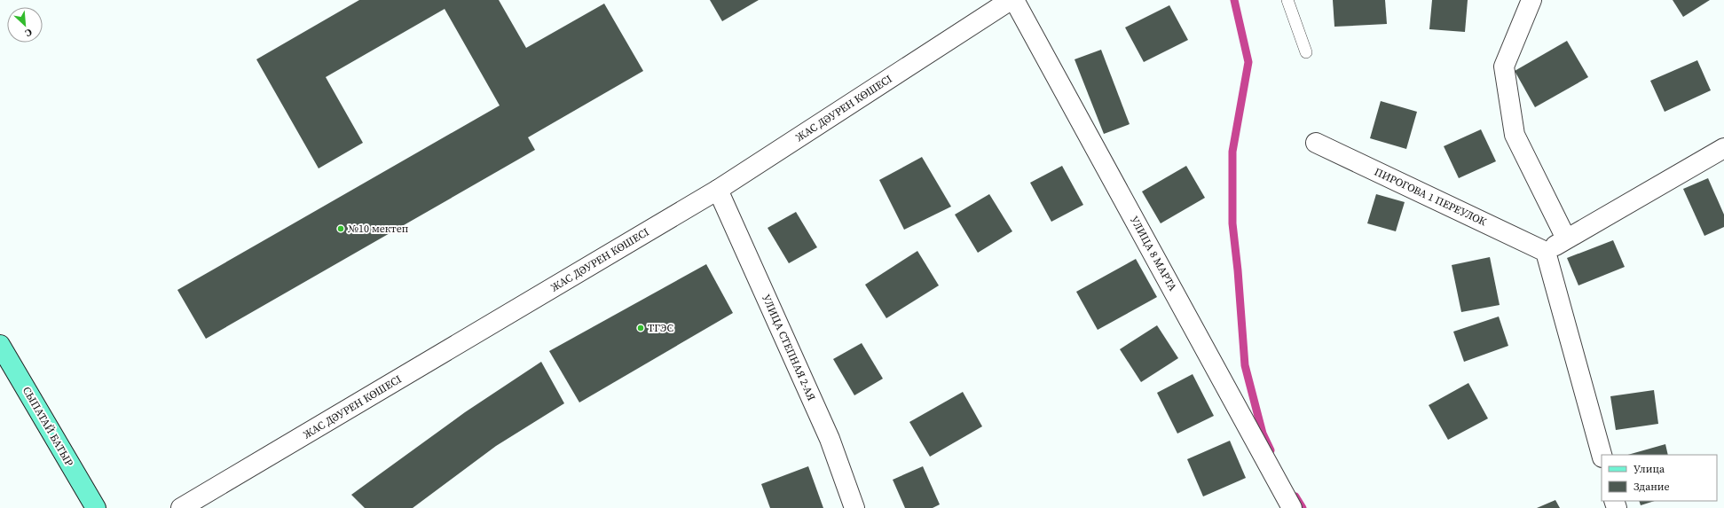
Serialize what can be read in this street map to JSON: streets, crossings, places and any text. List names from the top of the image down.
{
  "streets": {
    "main road": ["СЫПАТАЙ БАТЫР"],
    "street": [
      "ЖАС ДӘУРЕН КӨШЕСІ",
      "ПИРОГОВА 1 ПЕРЕУЛОК",
      "УЛИЦА 8 МАРТА",
      "УЛИЦА СТЕПНАЯ 2-АЯ"
    ]
  },
  "crossings": [
    ["ЖАС ДӘУРЕН КӨШЕСІ", "УЛИЦА СТЕПНАЯ 2-АЯ"]
  ],
  "places": ["№10 мектеп", "ТГЭС"],
  "legend": ["Улица", "Здание"],
  "north": "bottom right"
}
